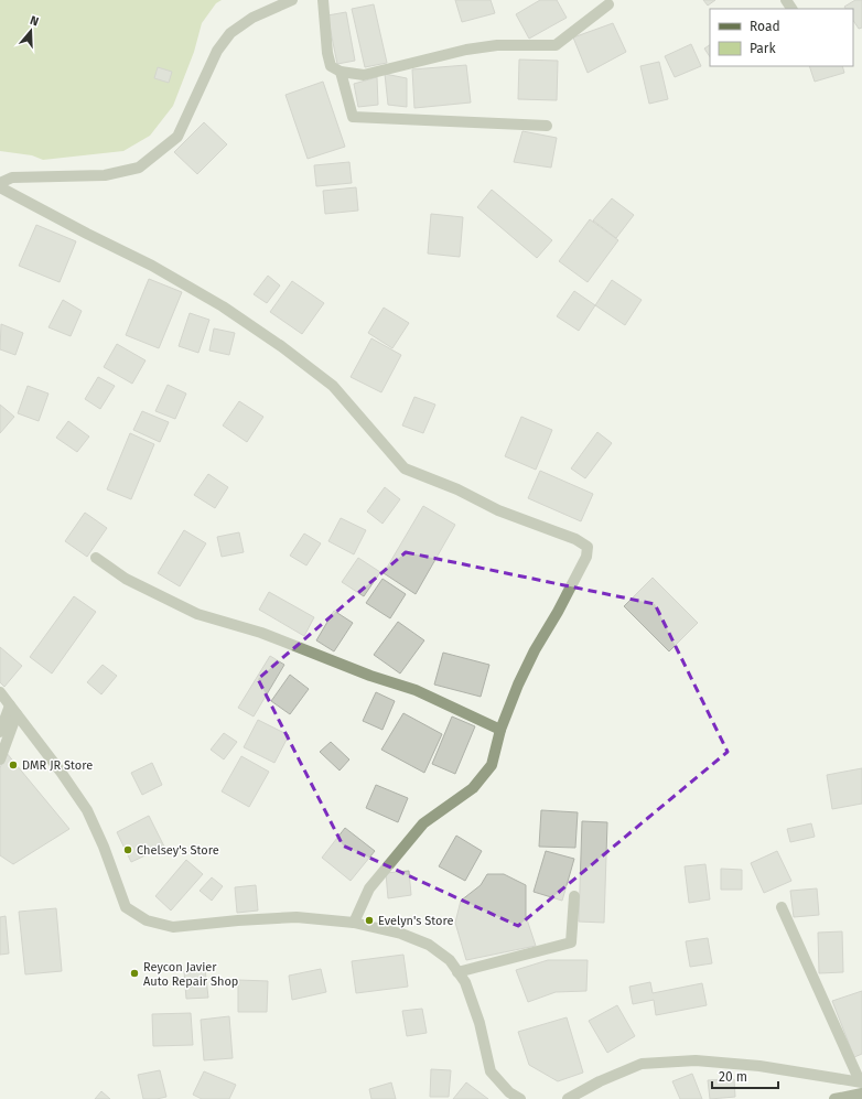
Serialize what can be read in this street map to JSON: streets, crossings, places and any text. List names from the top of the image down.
{
  "places": [
    "DMR JR Store",
    "Chelsey's Store",
    "Evelyn's Store",
    "Reycon Javier Auto Repair Shop"
  ],
  "legend": ["Road", "Park"],
  "scale_bar": "20 m",
  "north": "top"
}
